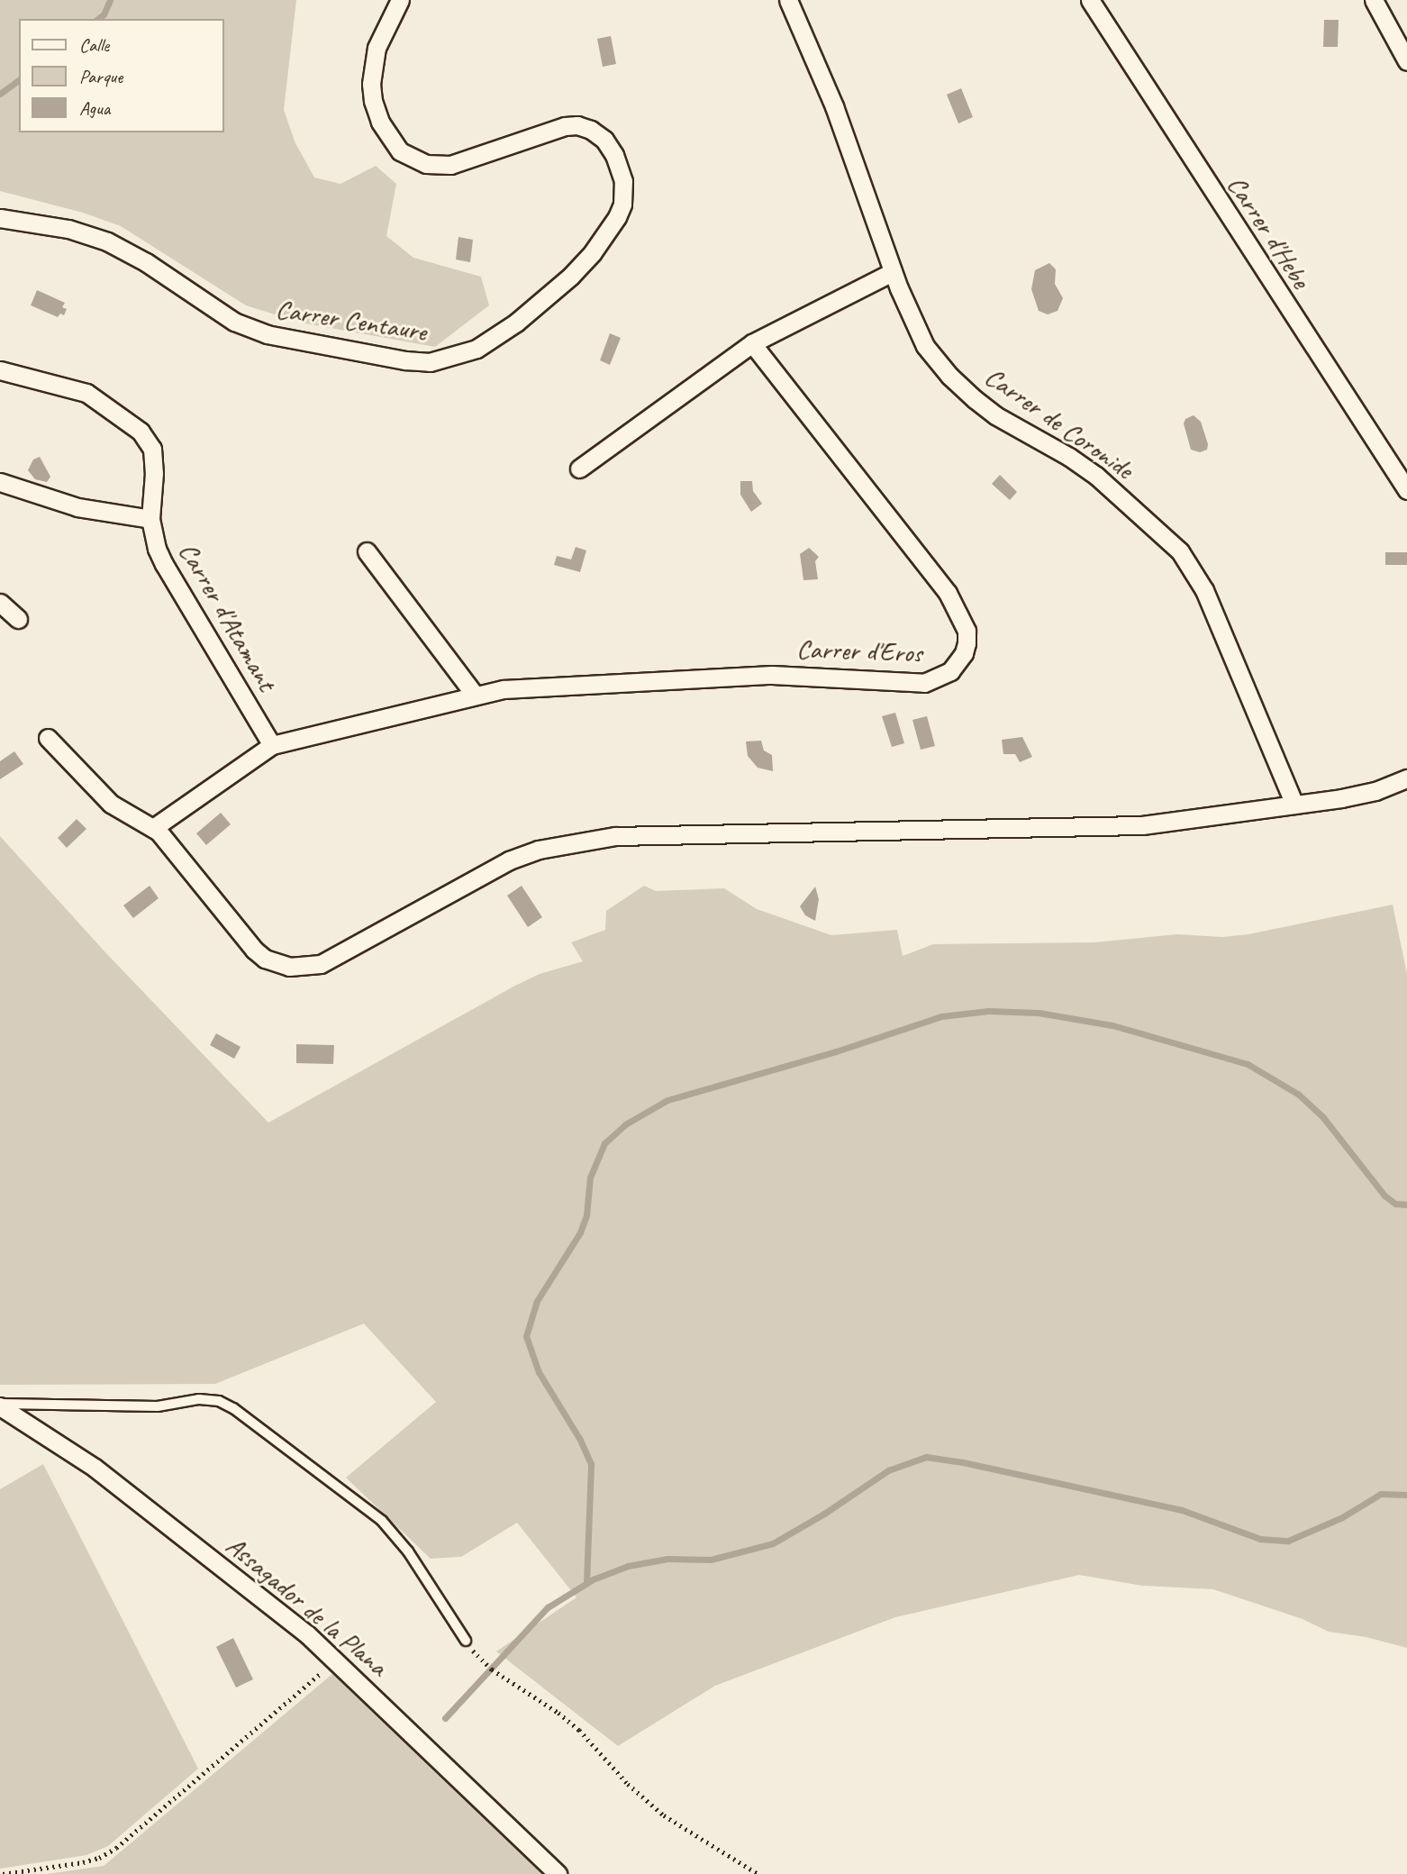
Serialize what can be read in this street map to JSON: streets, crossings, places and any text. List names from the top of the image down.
{
  "streets": {
    "street": [
      "Carrer d'Hebe",
      "Carrer Centaure",
      "Carrer de Coronide",
      "Carrer d'Atamant",
      "Carrer d'Eros",
      "Assagador de la Plana"
    ]
  },
  "crossings": [
    ["Carrer d'Atamant", "Carrer d'Eros"]
  ],
  "legend": ["Calle", "Parque", "Agua"]
}
